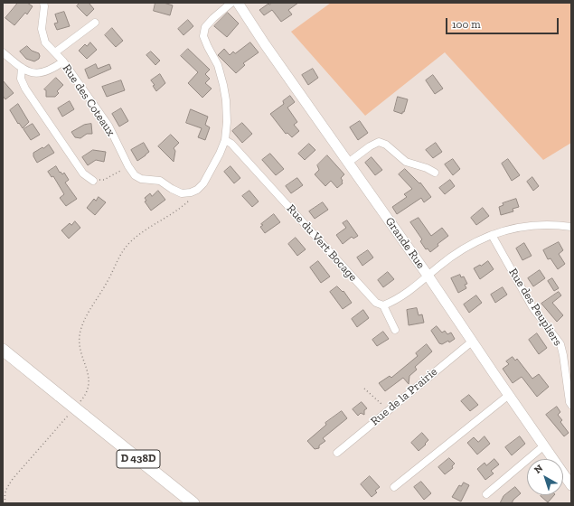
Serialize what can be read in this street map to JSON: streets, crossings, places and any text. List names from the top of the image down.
{
  "streets": {
    "main road": ["D 438D"],
    "street": [
      "Rue des Coteaux",
      "Rue du Vert Bocage",
      "Grande Rue",
      "Rue des Peupliers",
      "Rue de la Prairie"
    ]
  },
  "crossings": [
    ["Grande Rue", "Rue de la Prairie"]
  ],
  "scale_bar": "100 m",
  "north": "top left"
}
